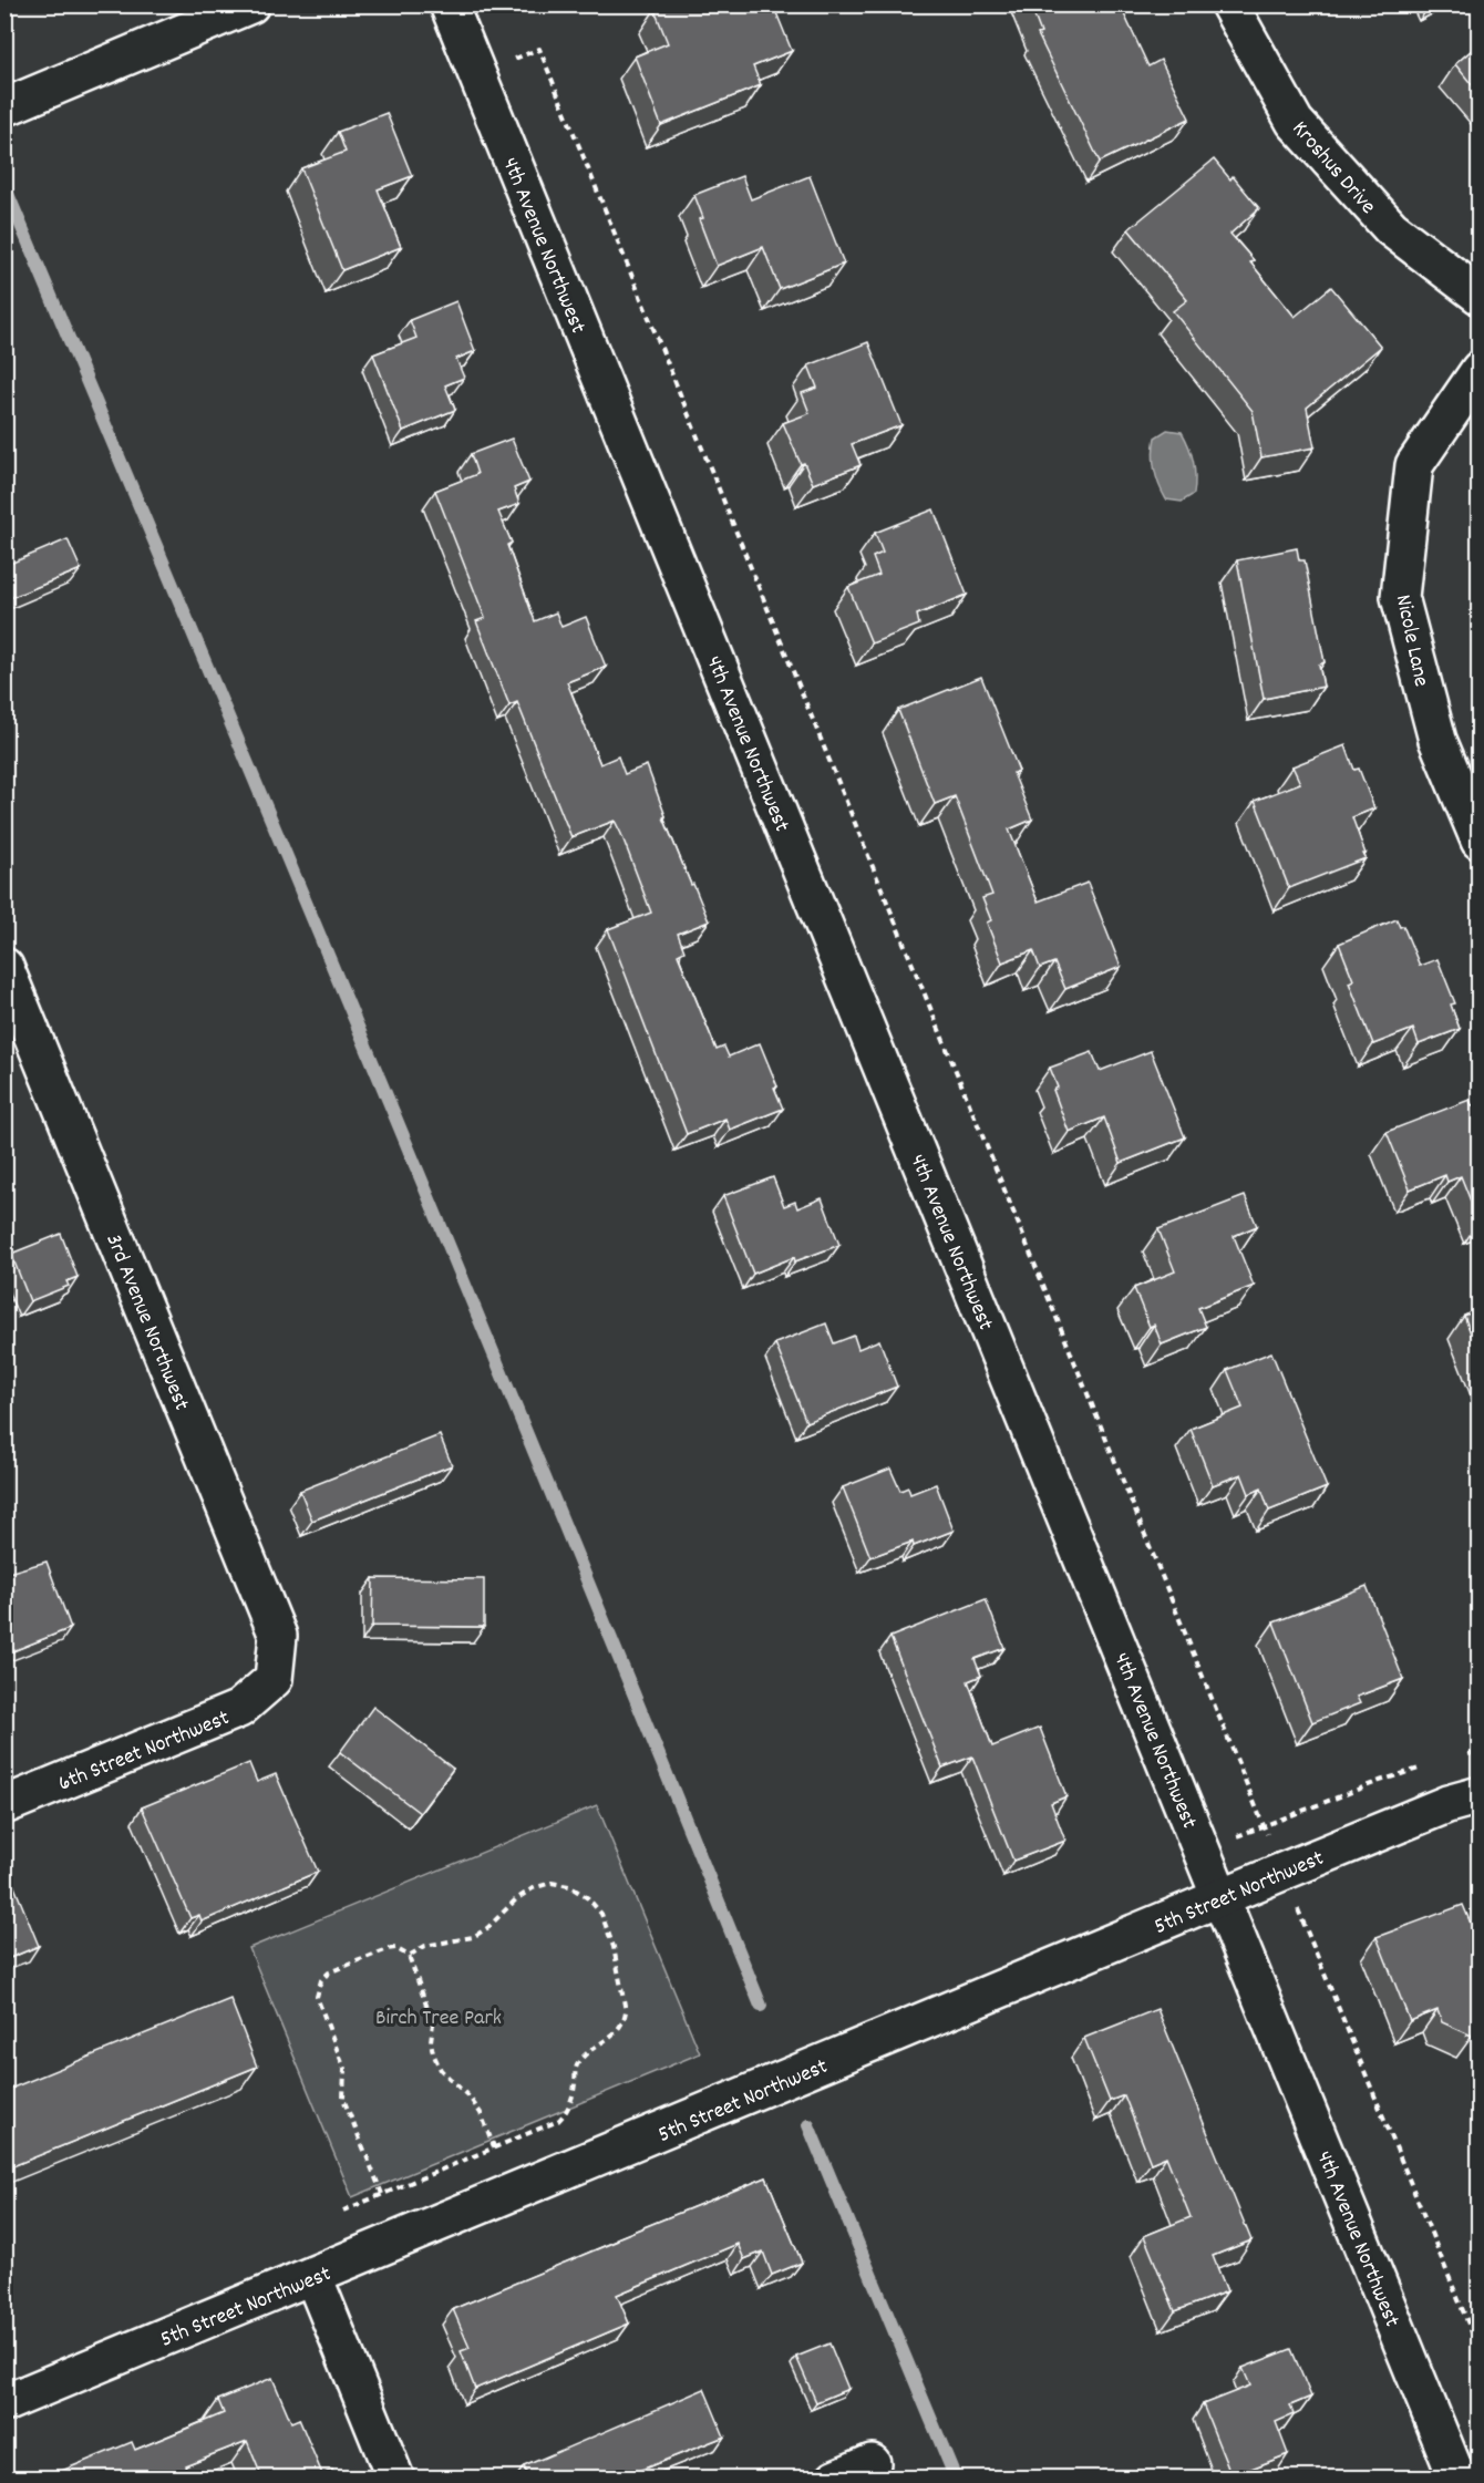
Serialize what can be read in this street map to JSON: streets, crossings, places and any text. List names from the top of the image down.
{
  "streets": {
    "street": [
      "Kroshus Drive",
      "4th Avenue Northwest",
      "Nicole Lane",
      "3rd Avenue Northwest",
      "6th Street Northwest",
      "5th Street Northwest"
    ]
  },
  "crossings": [
    ["4th Avenue Northwest", "5th Street Northwest"],
    ["3rd Avenue Northwest", "6th Street Northwest"]
  ],
  "parks": ["Birch Tree Park"]
}
